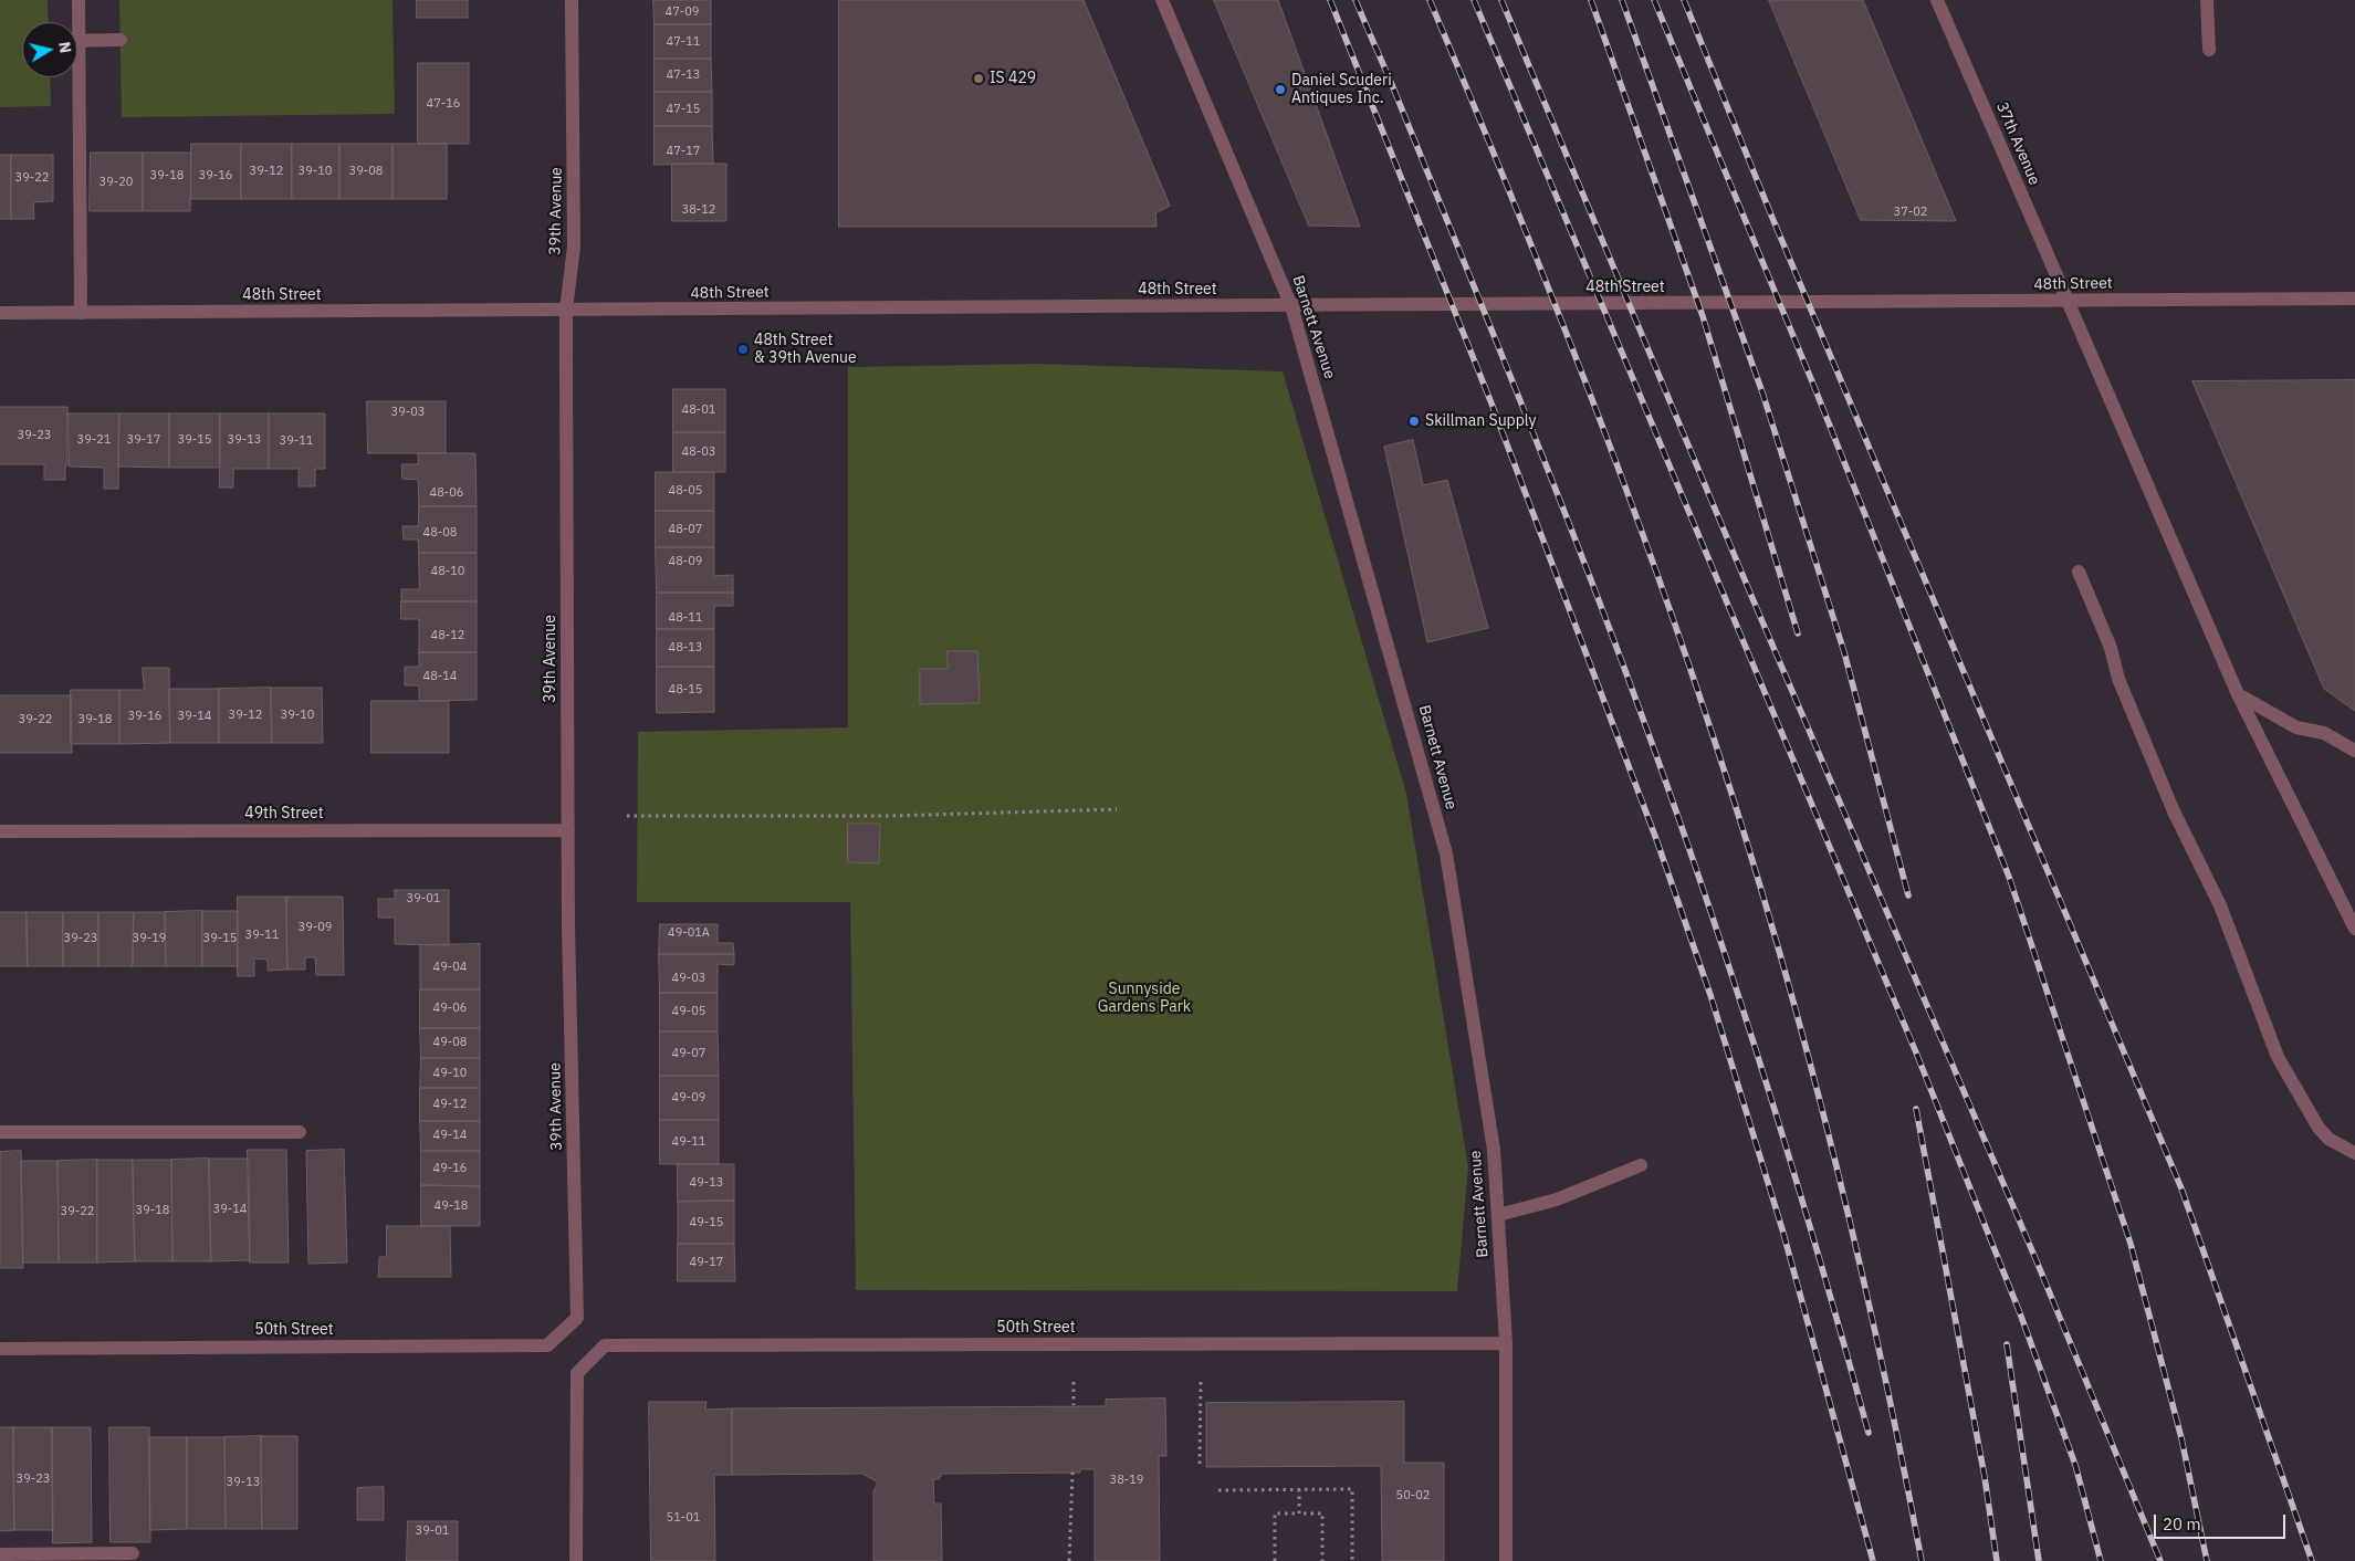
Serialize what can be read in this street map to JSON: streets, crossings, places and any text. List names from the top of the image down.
{
  "streets": {
    "street": [
      "37th Avenue",
      "39th Avenue",
      "48th Street",
      "Barnett Avenue",
      "49th Street",
      "50th Street"
    ]
  },
  "crossings": [
    ["37th Avenue", "48th Street"],
    ["39th Avenue", "48th Street"],
    ["39th Avenue", "49th Street"],
    ["39th Avenue", "50th Street"],
    ["48th Street", "Barnett Avenue"],
    ["Barnett Avenue", "50th Street"]
  ],
  "parks": ["Sunnyside Gardens Park"],
  "places": [
    "IS 429",
    "Daniel Scuderi Antiques Inc.",
    "48th Street & 39th Avenue",
    "Skillman Supply"
  ],
  "house_numbers": [
    "47-09",
    "47-11",
    "47-13",
    "47-16",
    "47-15",
    "47-17",
    "39-12",
    "39-10",
    "39-08",
    "39-18",
    "39-16",
    "39-22",
    "39-20",
    "38-12",
    "37-02",
    "48-01",
    "39-03",
    "39-23",
    "39-21",
    "39-17",
    "39-15",
    "39-13",
    "39-11",
    "48-03",
    "48-05",
    "48-06",
    "48-07",
    "48-08",
    "48-09",
    "48-10",
    "48-11",
    "48-12",
    "48-13",
    "48-14",
    "48-15",
    "39-12",
    "39-10",
    "39-16",
    "39-14",
    "39-22",
    "39-18",
    "39-01",
    "39-09",
    "49-01A",
    "39-11",
    "39-23",
    "39-19",
    "39-15",
    "49-04",
    "49-03",
    "49-06",
    "49-05",
    "49-08",
    "49-07",
    "49-10",
    "49-09",
    "49-12",
    "49-14",
    "49-11",
    "49-16",
    "49-13",
    "49-18",
    "39-14",
    "39-18",
    "39-22",
    "49-15",
    "49-17",
    "39-23",
    "38-19",
    "39-13",
    "50-02",
    "51-01",
    "39-01"
  ],
  "scale_bar": "20 m",
  "north": "right"
}
